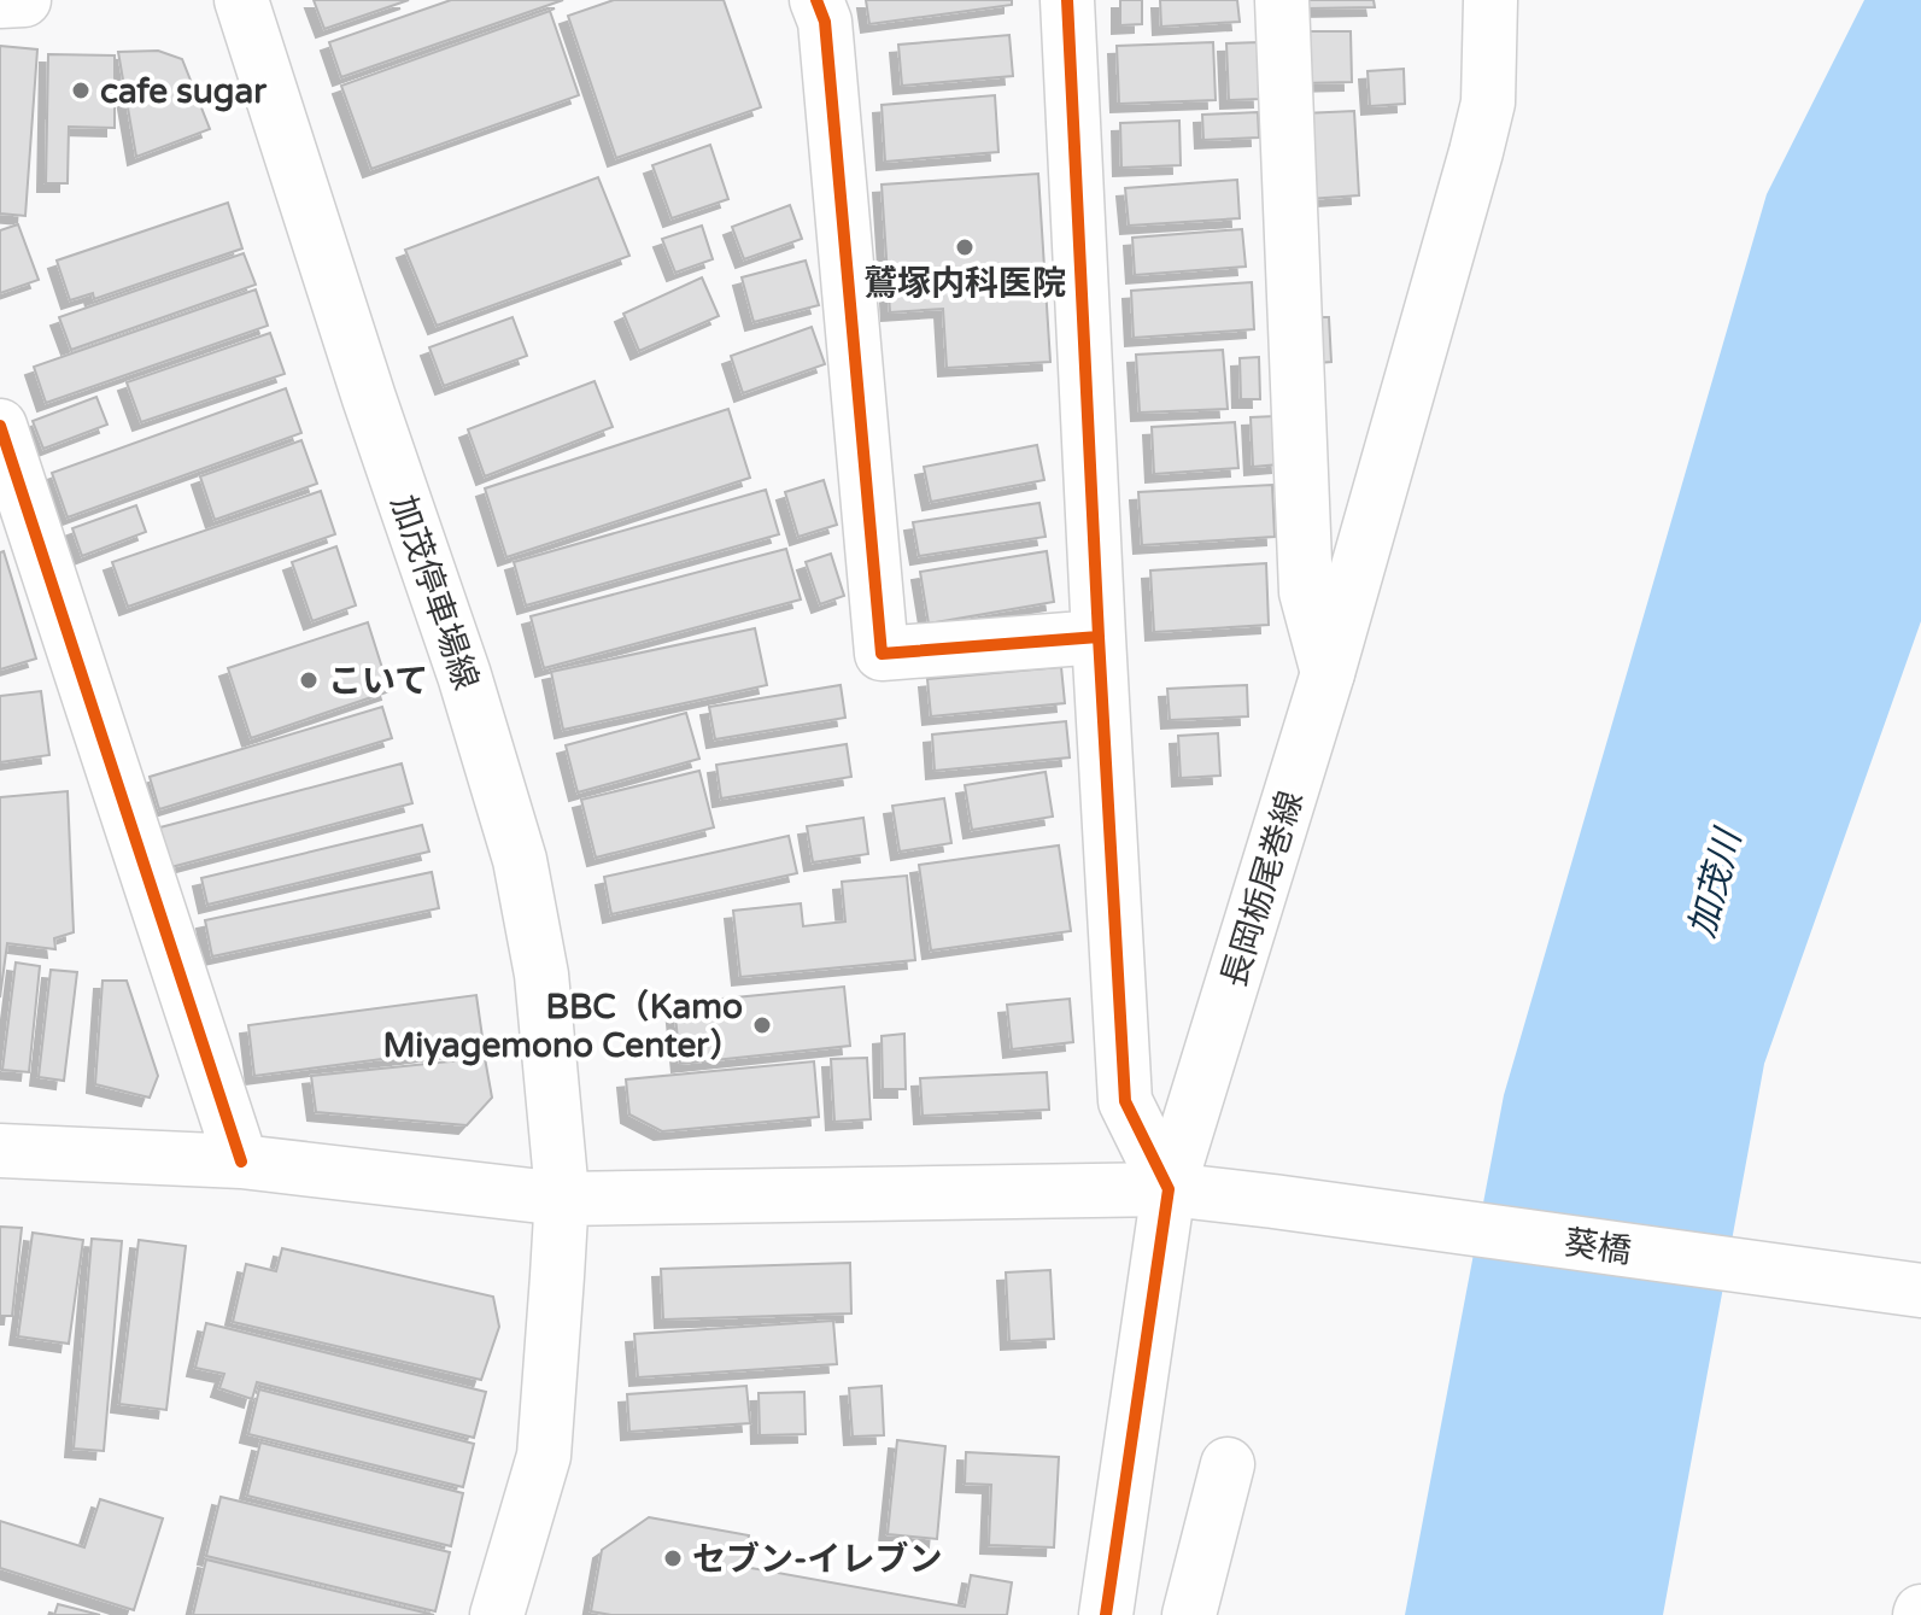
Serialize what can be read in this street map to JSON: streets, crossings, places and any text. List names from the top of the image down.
{
  "streets": {
    "street": ["加茂停車場線", "長岡栃尾巻線", "葵橋"]
  },
  "crossings": [
    ["長岡栃尾巻線", "葵橋"]
  ],
  "water": ["加茂川"],
  "places": [
    "cafe sugar",
    "鷲塚内科医院",
    "こいて",
    "BBC（Kamo Miyagemono Center）",
    "セブン-イレブン"
  ]
}
